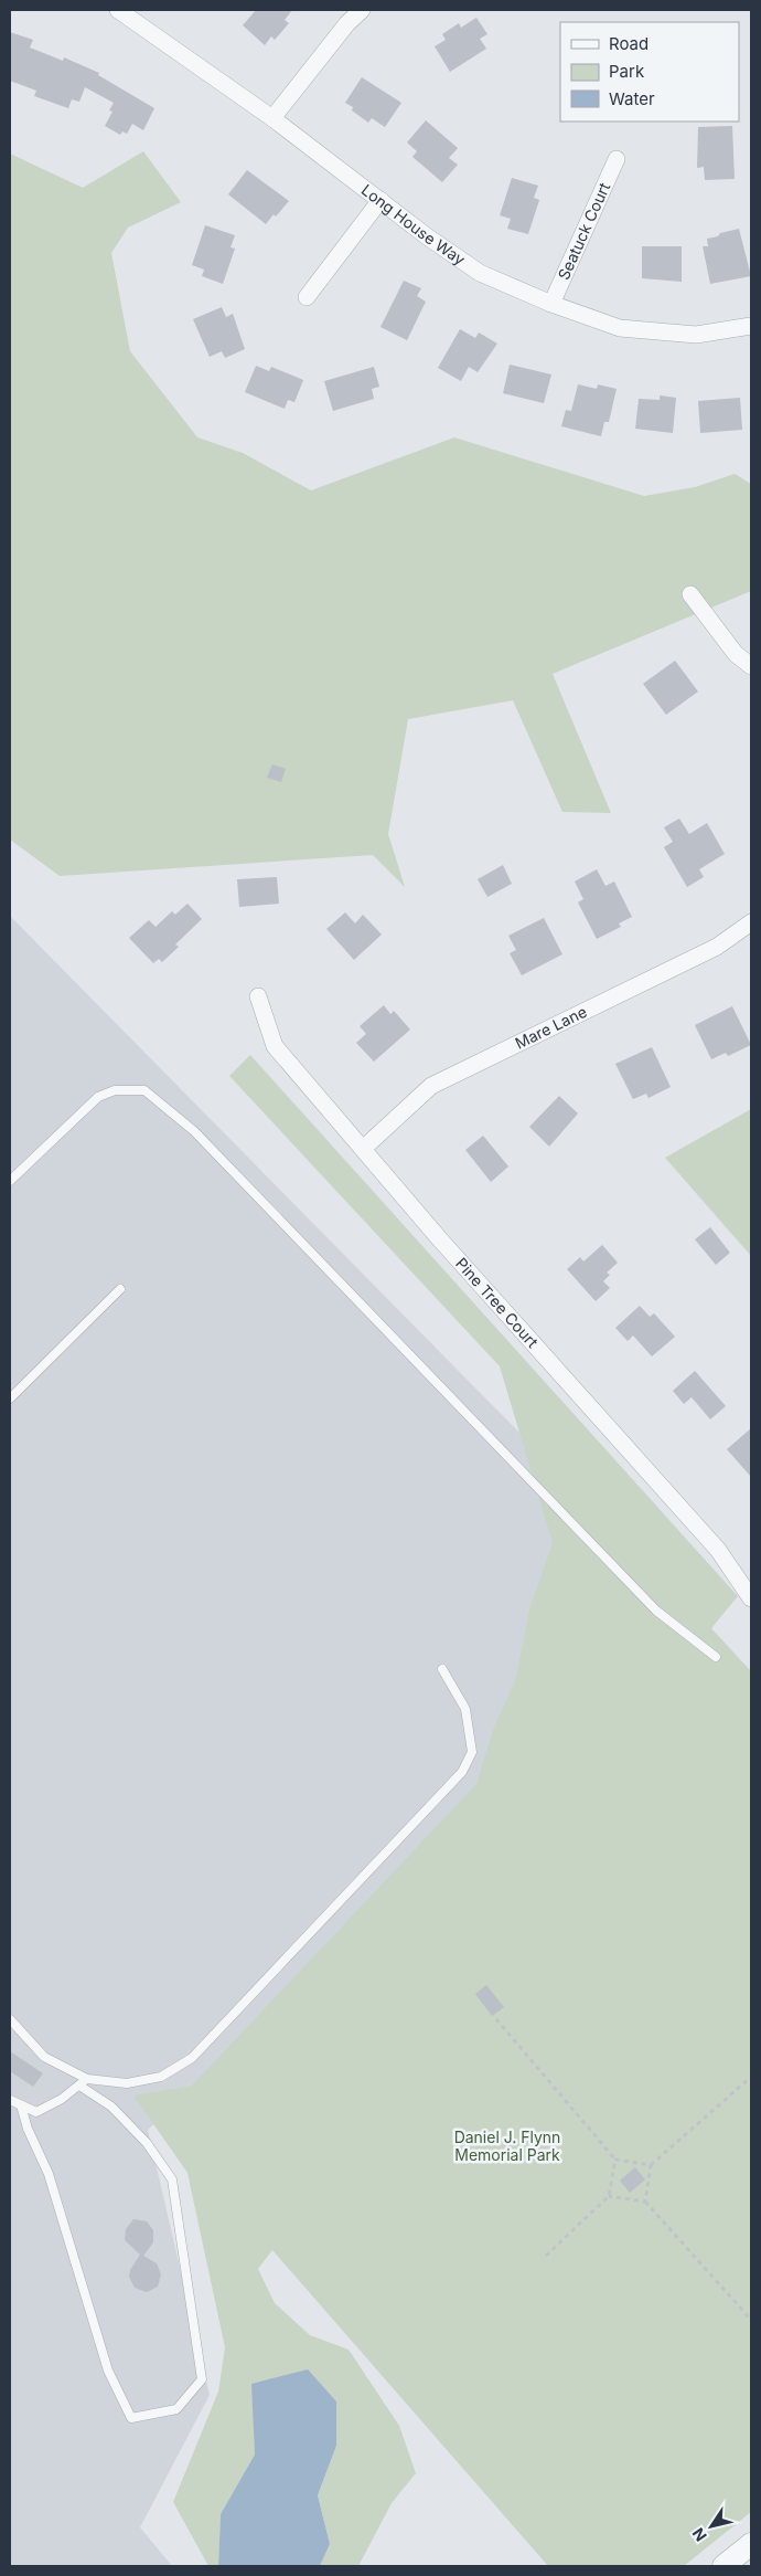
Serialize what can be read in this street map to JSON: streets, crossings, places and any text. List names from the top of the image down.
{
  "streets": {
    "street": [
      "Long House Way",
      "Seatuck Court",
      "Mare Lane",
      "Pine Tree Court"
    ]
  },
  "crossings": [
    ["Long House Way", "Seatuck Court"],
    ["Mare Lane", "Pine Tree Court"]
  ],
  "parks": ["Daniel J. Flynn Memorial Park"],
  "legend": ["Road", "Park", "Water"],
  "north": "bottom left"
}
